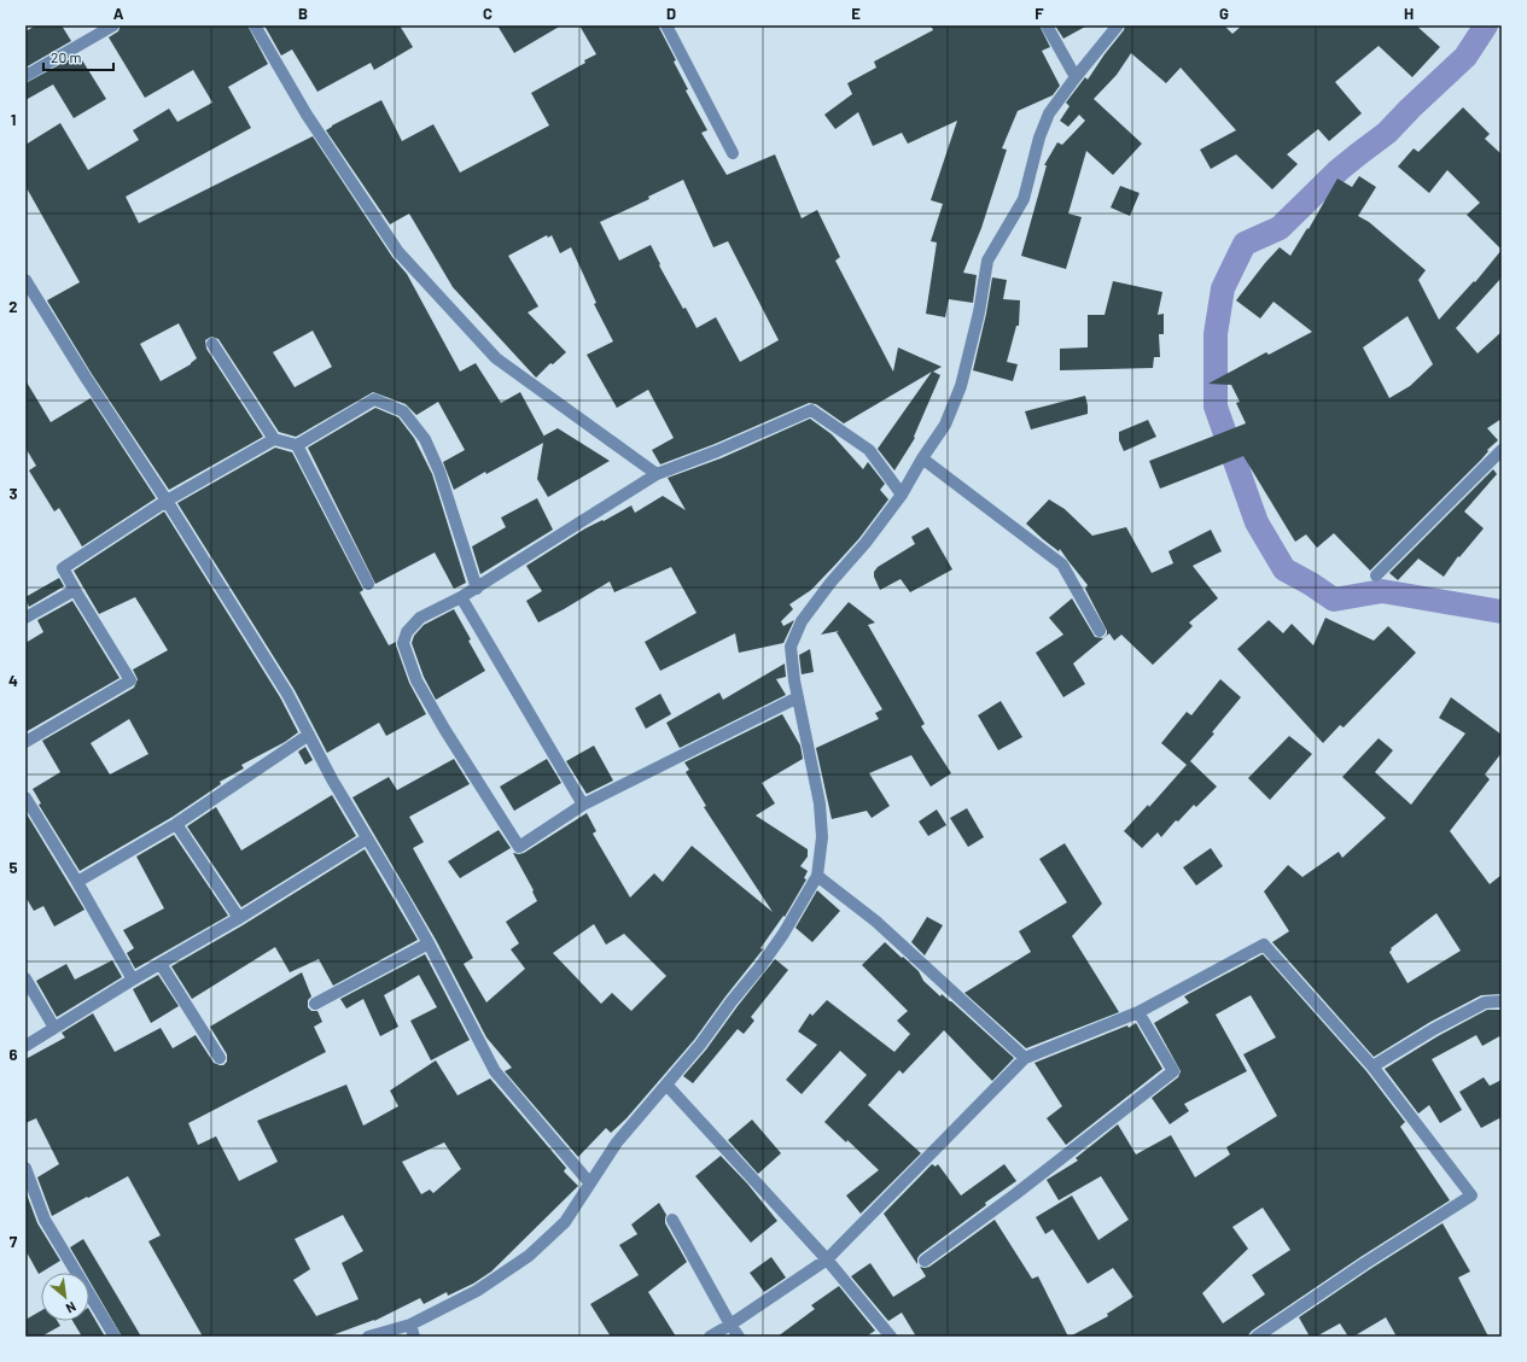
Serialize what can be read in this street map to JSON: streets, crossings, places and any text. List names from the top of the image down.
{
  "scale_bar": "20 m",
  "north": "bottom right",
  "grid": {
    "columns": [
      "A",
      "B",
      "C",
      "D",
      "E",
      "F",
      "G",
      "H"
    ],
    "rows": [
      "1",
      "2",
      "3",
      "4",
      "5",
      "6",
      "7"
    ]
  }
}
